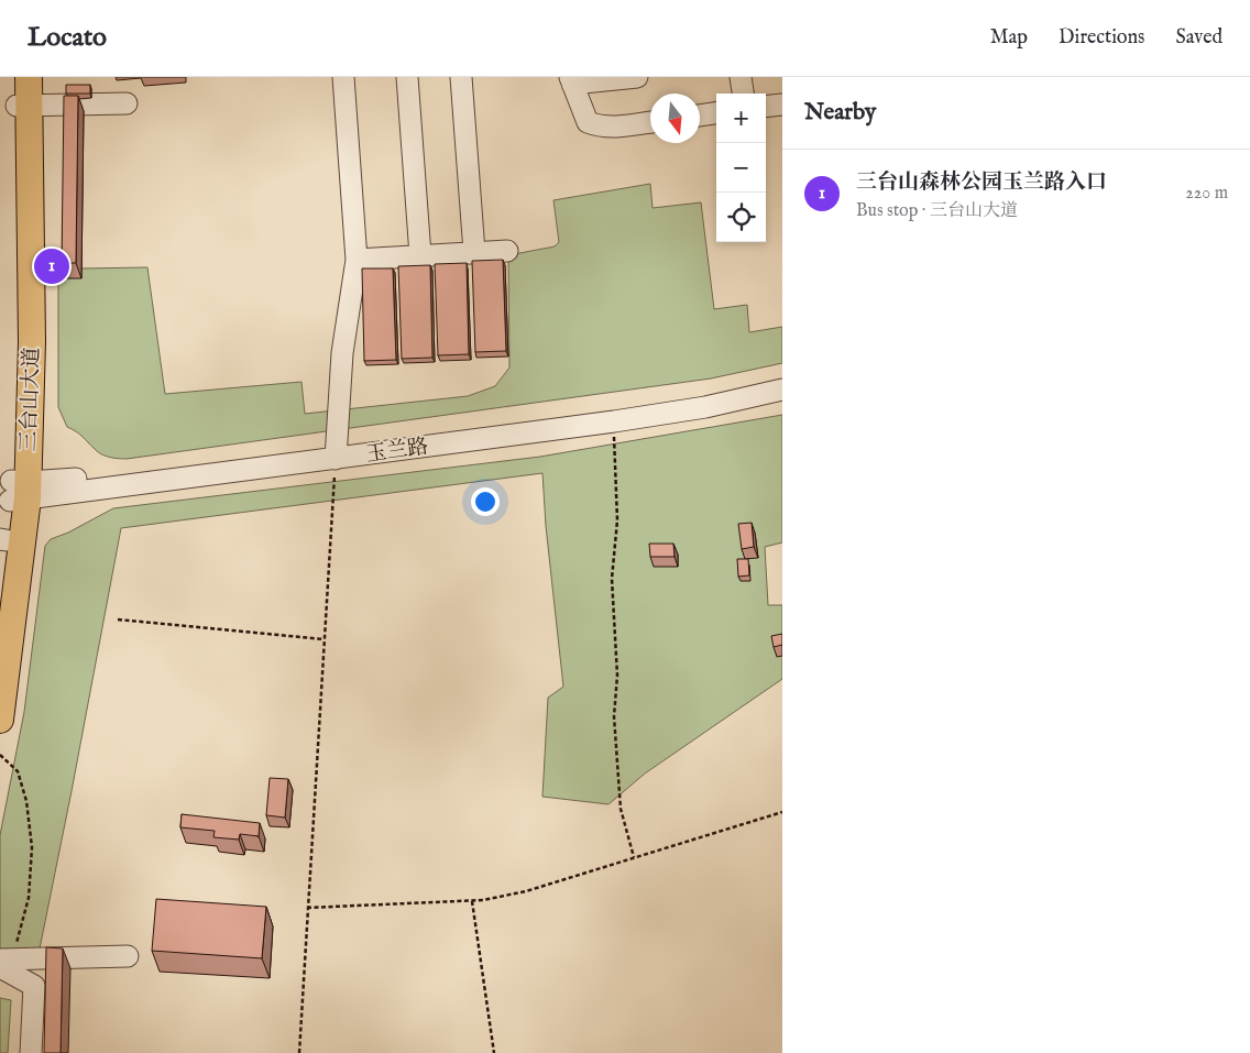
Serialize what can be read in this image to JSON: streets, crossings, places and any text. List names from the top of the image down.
{
  "streets": {
    "main road": ["三台山大道"],
    "street": ["玉兰路"]
  },
  "crossings": [
    ["三台山大道", "玉兰路"]
  ],
  "north": "bottom",
  "page": {
    "header": "Locato",
    "nav": ["Map", "Directions", "Saved"],
    "heading": "Nearby",
    "map_buttons": ["+", "−"],
    "list": [
      {
        "mark": "1",
        "name": "三台山森林公园玉兰路入口",
        "note": "Bus stop · 三台山大道",
        "value": "220 m"
      }
    ],
    "pins": "1"
  }
}
